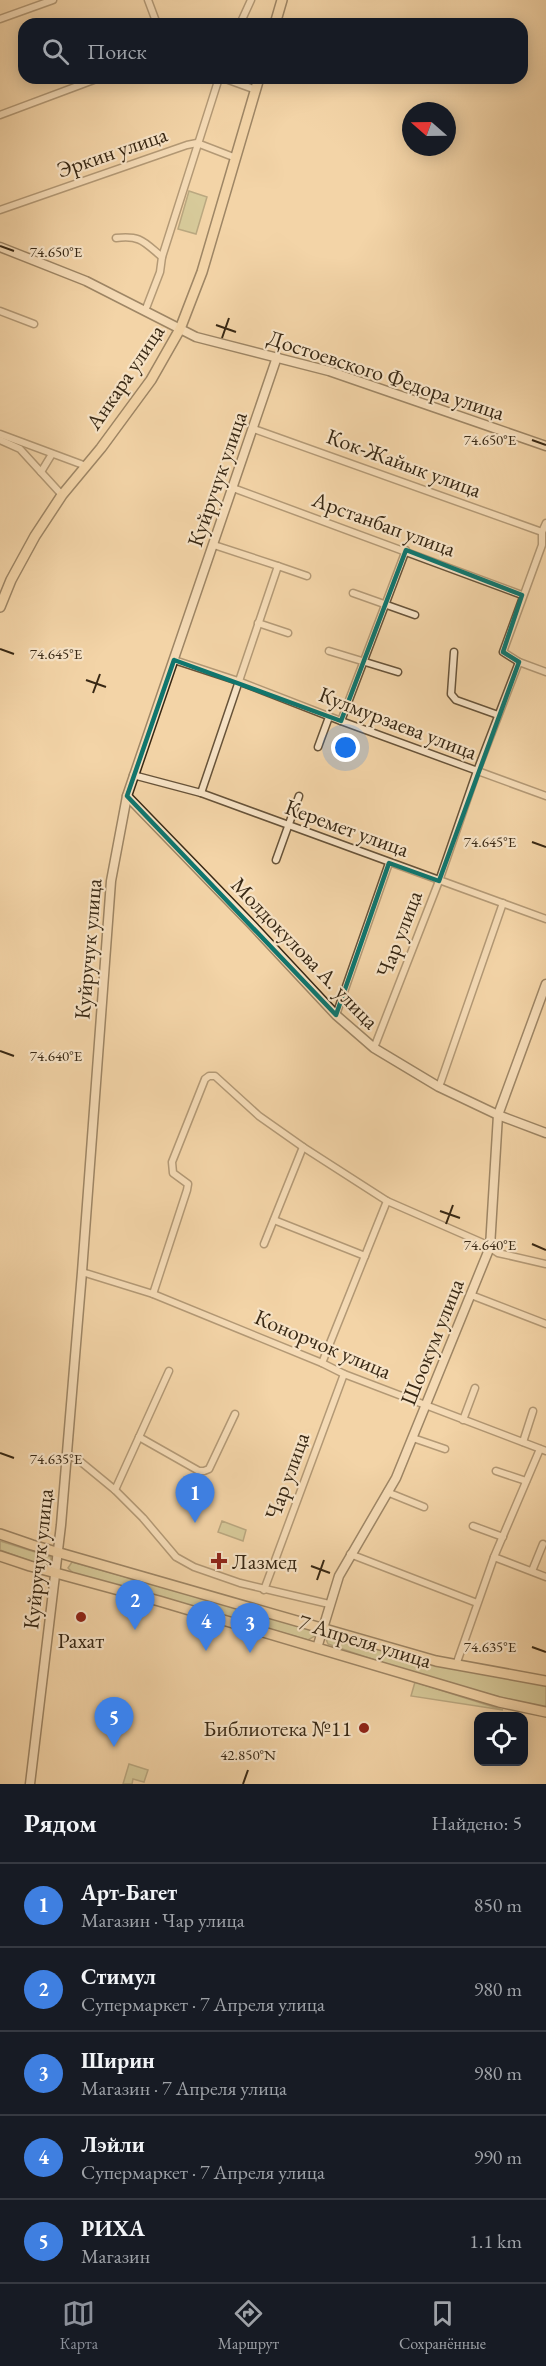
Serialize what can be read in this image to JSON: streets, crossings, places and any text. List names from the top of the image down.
{
  "streets": {
    "main road": ["Анкара улица", "7 Апреля улица"],
    "street": [
      "Эркин улица",
      "Достоевского Федора улица",
      "Кок-Жайык улица",
      "Куйручук улица",
      "Арстанбап улица",
      "Кулмурзаева улица",
      "Керемет улица",
      "Чар улица",
      "Молдокулова А. улица",
      "Шоокум улица",
      "Конорчок улица"
    ]
  },
  "crossings": [
    ["Эркин улица", "Анкара улица"],
    ["Достоевского Федора улица", "Анкара улица"],
    ["Достоевского Федора улица", "Куйручук улица"],
    ["Кок-Жайык улица", "Куйручук улица"],
    ["Куйручук улица", "Арстанбап улица"],
    ["Куйручук улица", "Кулмурзаева улица"],
    ["Куйручук улица", "Керемет улица"],
    ["Куйручук улица", "Молдокулова А. улица"],
    ["Куйручук улица", "Конорчок улица"],
    ["Куйручук улица", "7 Апреля улица"],
    ["Кулмурзаева улица", "Чар улица"],
    ["Керемет улица", "Чар улица"],
    ["Чар улица", "Молдокулова А. улица"],
    ["Чар улица", "Конорчок улица"],
    ["Молдокулова А. улица", "Шоокум улица"],
    ["Шоокум улица", "Конорчок улица"],
    ["Шоокум улица", "7 Апреля улица"]
  ],
  "places": {
    "health": ["Лазмед"],
    "other": ["Рахат", "Библиотека №11"]
  },
  "north": "left",
  "page": {
    "search": "Поиск",
    "pins": [
      "1",
      "2",
      "4",
      "3",
      "5"
    ],
    "heading": ["Рядом", "Найдено: 5"],
    "list": [
      {
        "mark": "1",
        "name": "Арт-Багет",
        "note": "Магазин · Чар улица",
        "value": "850 m"
      },
      {
        "mark": "2",
        "name": "Стимул",
        "note": "Супермаркет · 7 Апреля улица",
        "value": "980 m"
      },
      {
        "mark": "3",
        "name": "Ширин",
        "note": "Магазин · 7 Апреля улица",
        "value": "980 m"
      },
      {
        "mark": "4",
        "name": "Лэйли",
        "note": "Супермаркет · 7 Апреля улица",
        "value": "990 m"
      },
      {
        "mark": "5",
        "name": "РИХА",
        "note": "Магазин",
        "value": "1.1 km"
      }
    ],
    "nav": ["Карта", "Маршрут", "Сохранённые"]
  },
  "coordinates": [
    "74.650°E",
    "74.645°E",
    "74.640°E",
    "74.635°E",
    "42.850°N"
  ]
}
